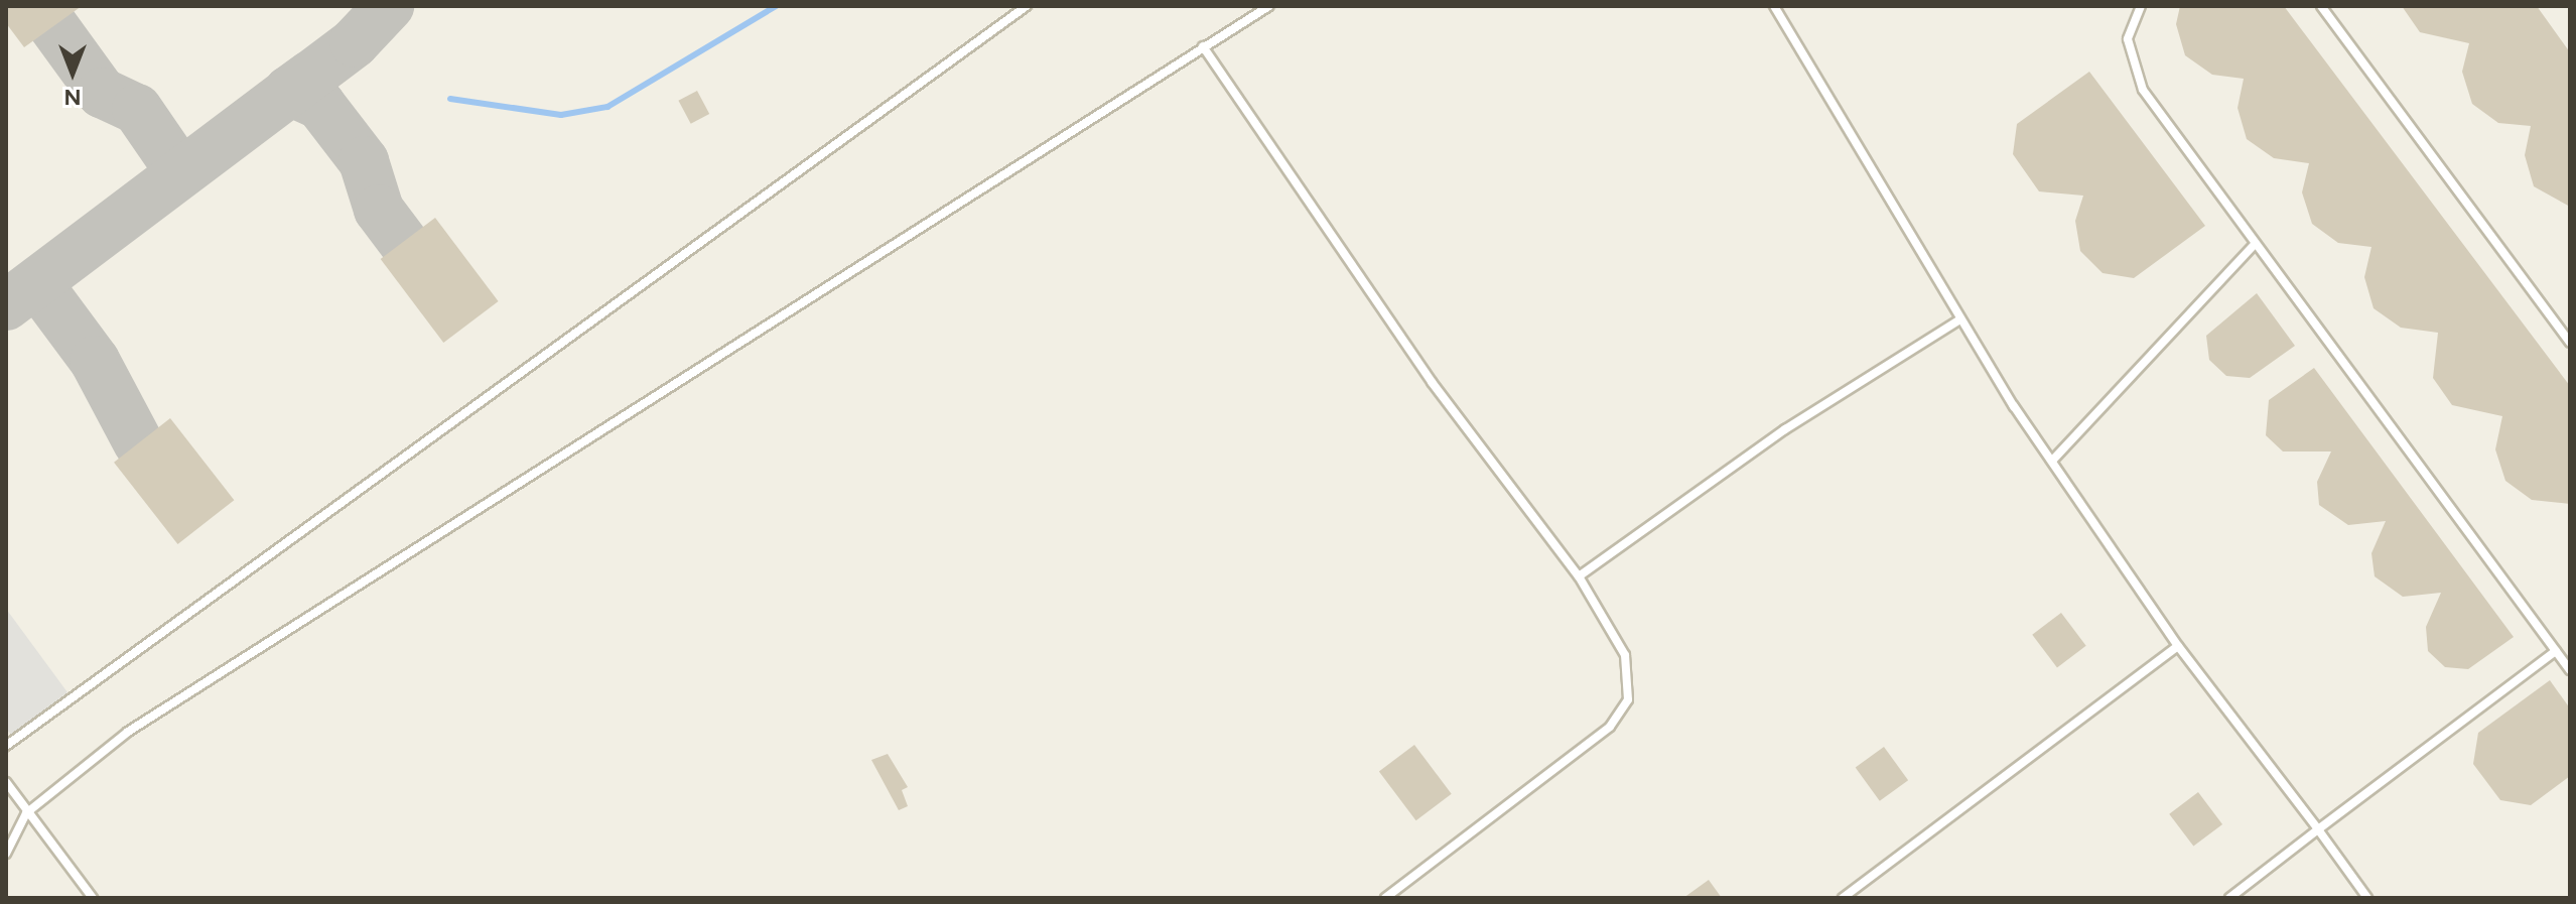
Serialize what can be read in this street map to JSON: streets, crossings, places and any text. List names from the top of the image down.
{
  "north": "bottom"
}
